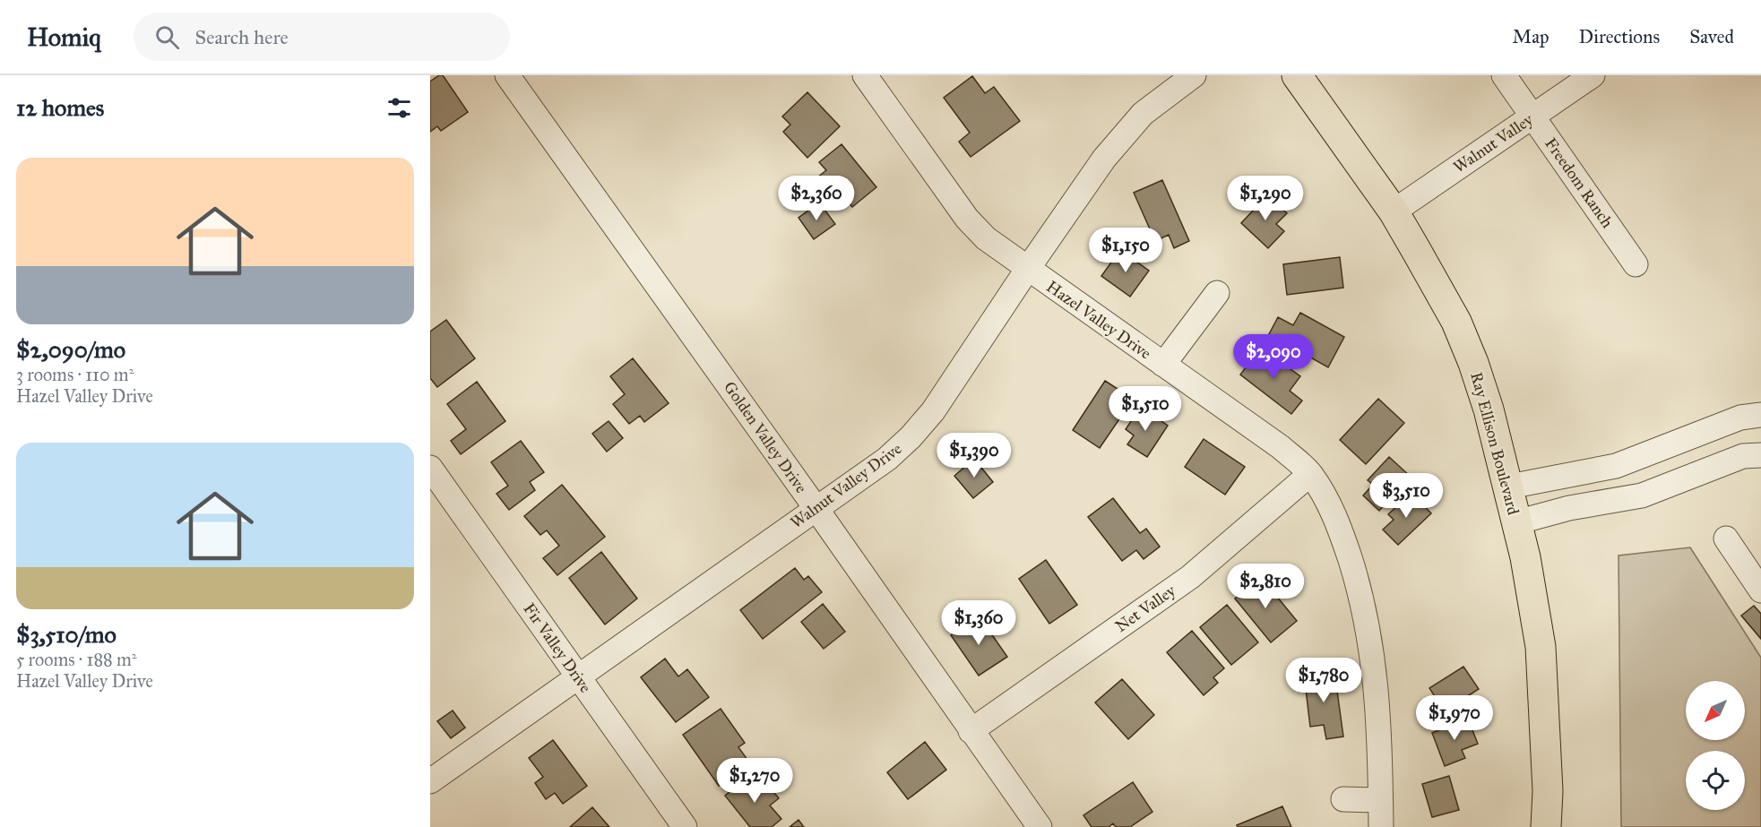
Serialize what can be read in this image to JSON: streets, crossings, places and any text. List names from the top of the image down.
{
  "streets": {
    "main road": ["Ray Ellison Boulevard"],
    "street": [
      "Walnut Valley",
      "Freedom Ranch",
      "Hazel Valley Drive",
      "Golden Valley Drive",
      "Walnut Valley Drive",
      "Net Valley",
      "Fir Valley Drive"
    ]
  },
  "crossings": [
    ["Walnut Valley", "Freedom Ranch"],
    ["Walnut Valley", "Ray Ellison Boulevard"],
    ["Hazel Valley Drive", "Walnut Valley Drive"],
    ["Hazel Valley Drive", "Net Valley"],
    ["Golden Valley Drive", "Walnut Valley Drive"],
    ["Golden Valley Drive", "Net Valley"],
    ["Walnut Valley Drive", "Fir Valley Drive"]
  ],
  "north": "bottom left",
  "page": {
    "header": "Homiq",
    "search": "Search here",
    "nav": ["Map", "Directions", "Saved"],
    "heading": "12 homes",
    "list": [
      {
        "name": "$2,090/mo",
        "note": "3 rooms · 110 m² · Hazel Valley Drive"
      },
      {
        "name": "$3,510/mo",
        "note": "5 rooms · 188 m² · Hazel Valley Drive"
      }
    ],
    "price": [
      "$2,360",
      "$1,290",
      "$1,150",
      "$2,090",
      "$1,510",
      "$1,390",
      "$3,510",
      "$2,810",
      "$1,360",
      "$1,780",
      "$1,970",
      "$1,270"
    ]
  }
}
